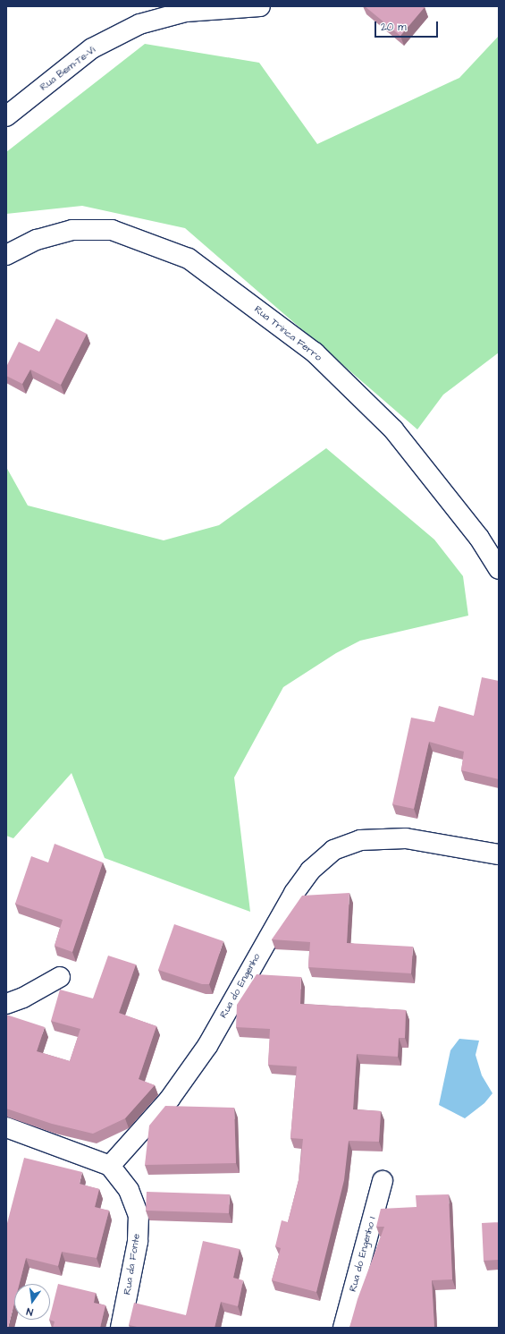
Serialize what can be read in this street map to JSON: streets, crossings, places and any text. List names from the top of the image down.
{
  "streets": {
    "street": [
      "Rua Bem-Te-Vi",
      "Rua Trinca Ferro",
      "Rua do Engenho",
      "Rua do Engenho 1",
      "Rua da Fonte"
    ]
  },
  "crossings": [
    ["Rua do Engenho", "Rua da Fonte"]
  ],
  "scale_bar": "20 m",
  "north": "bottom"
}
